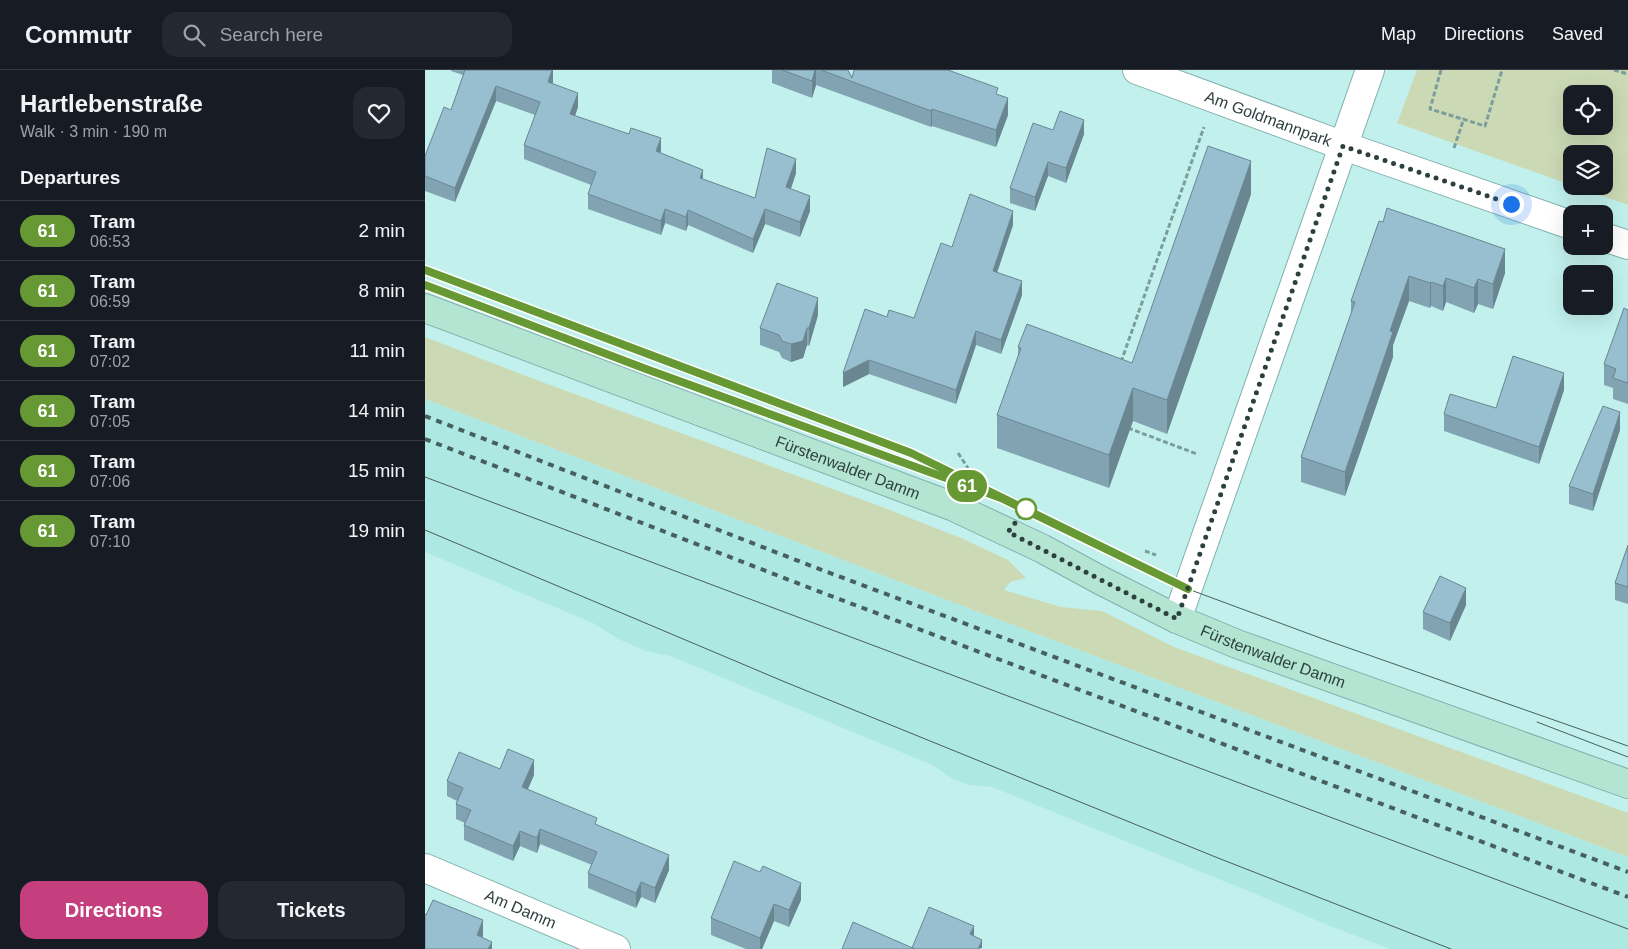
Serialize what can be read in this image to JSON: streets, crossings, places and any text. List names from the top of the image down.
{
  "streets": {
    "main road": ["Fürstenwalder Damm"],
    "street": ["Am Goldmannpark", "Am Damm"]
  },
  "lines": ["tram line 61"],
  "page": {
    "header": "Commutr",
    "search": "Search here",
    "nav": ["Map", "Directions", "Saved"],
    "heading": [
      ["Hartlebenstraße", "Walk · 3 min · 190 m"],
      "Departures"
    ],
    "on_map": "61",
    "map_buttons": ["+", "−"],
    "list": [
      {
        "mark": "61",
        "name": "Tram",
        "note": "06:53",
        "value": "2 min"
      },
      {
        "mark": "61",
        "name": "Tram",
        "note": "06:59",
        "value": "8 min"
      },
      {
        "mark": "61",
        "name": "Tram",
        "note": "07:02",
        "value": "11 min"
      },
      {
        "mark": "61",
        "name": "Tram",
        "note": "07:05",
        "value": "14 min"
      },
      {
        "mark": "61",
        "name": "Tram",
        "note": "07:06",
        "value": "15 min"
      },
      {
        "mark": "61",
        "name": "Tram",
        "note": "07:10",
        "value": "19 min"
      }
    ],
    "buttons": ["Directions", "Tickets"]
  }
}
